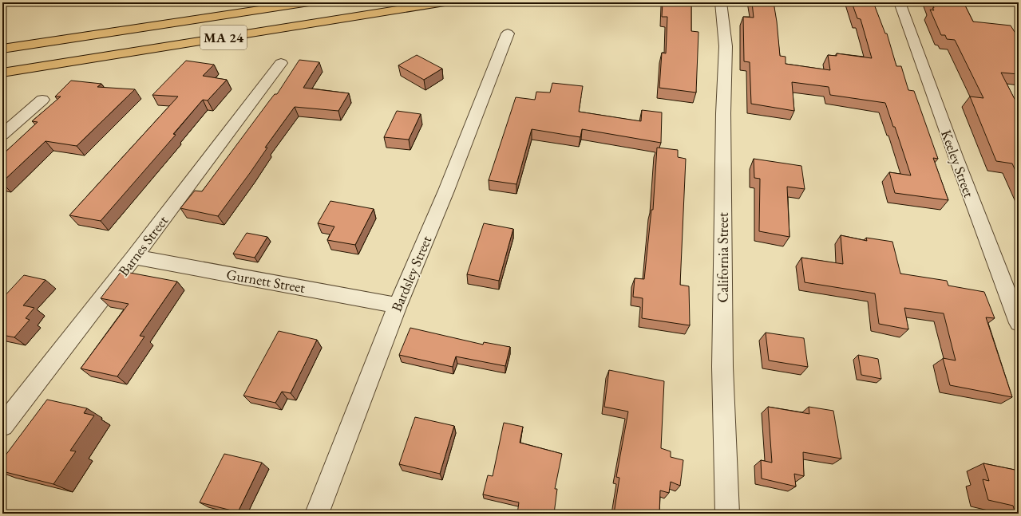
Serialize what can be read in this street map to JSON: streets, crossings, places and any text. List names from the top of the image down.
{
  "streets": {
    "highway": ["MA 24"],
    "street": [
      "Keeley Street",
      "Barnes Street",
      "California Street",
      "Bardsley Street",
      "Gurnett Street"
    ]
  },
  "crossings": [
    ["Barnes Street", "Gurnett Street"],
    ["Bardsley Street", "Gurnett Street"]
  ]
}
